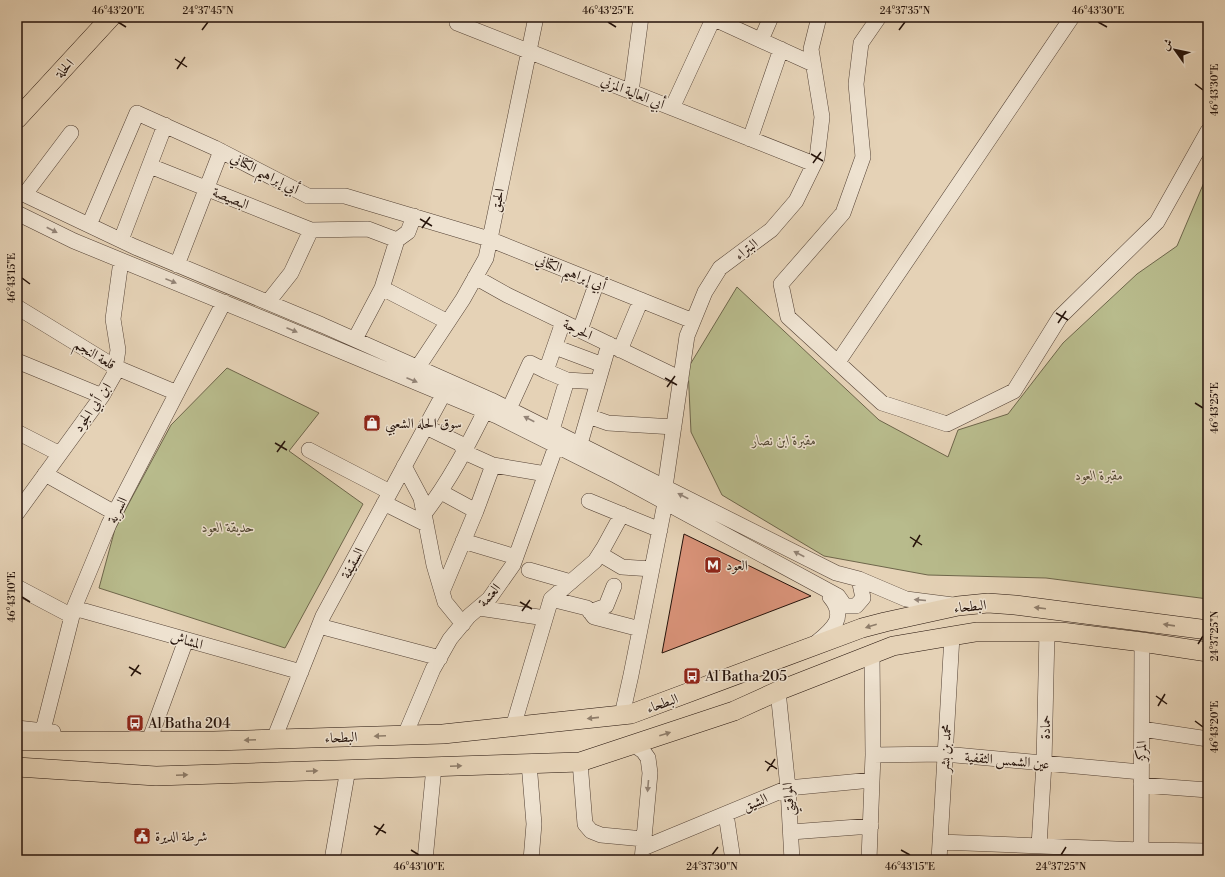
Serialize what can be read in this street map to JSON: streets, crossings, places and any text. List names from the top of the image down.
{
  "streets": {
    "main road": ["الحلة", "البطحاء"],
    "street": [
      "أبي العالية المزني",
      "أبي إبراهيم الكتاني",
      "البصيصة",
      "الحبق",
      "البتراء",
      "الحرجة",
      "قلعة النجم",
      "ابن أبي الجود",
      "السربة",
      "السقيفة",
      "العتمة",
      "المشاش",
      "حمادة",
      "محمد بن بشر",
      "المركز",
      "عين الشمس الثقفية",
      "المواقيتي",
      "الشيق"
    ]
  },
  "crossings": [
    ["أبي العالية المزني", "الحبق"],
    ["أبي العالية المزني", "البتراء"],
    ["أبي إبراهيم الكتاني", "الحبق"],
    ["أبي إبراهيم الكتاني", "البتراء"],
    ["الحبق", "الحرجة"],
    ["البتراء", "الحرجة"],
    ["قلعة النجم", "ابن أبي الجود"],
    ["قلعة النجم", "السربة"],
    ["السربة", "البطحاء"],
    ["السربة", "المشاش"],
    ["السقيفة", "البطحاء"],
    ["السقيفة", "المشاش"],
    ["العتمة", "البطحاء"],
    ["البطحاء", "حمادة"],
    ["البطحاء", "محمد بن بشر"],
    ["البطحاء", "المركز"],
    ["البطحاء", "المواقيتي"],
    ["حمادة", "عين الشمس الثقفية"],
    ["محمد بن بشر", "عين الشمس الثقفية"],
    ["المركز", "عين الشمس الثقفية"],
    ["المواقيتي", "الشيق"]
  ],
  "parks": ["مقبرة ابن نصار", "مقبرة العود", "حديقة العود"],
  "places": {
    "shop": ["سوق الحله الشعبي"],
    "metro station": ["العود"],
    "bus stop": ["Al Batha 205", "Al Batha 204"],
    "public building": ["شرطة الديرة"]
  },
  "north": "top left",
  "coordinates": [
    "46°43'20\"E",
    "24°37'45\"N",
    "46°43'25\"E",
    "24°37'35\"N",
    "46°43'30\"E",
    "46°43'15\"E",
    "46°43'10\"E",
    "24°37'25\"N",
    "24°37'30\"N"
  ]
}
